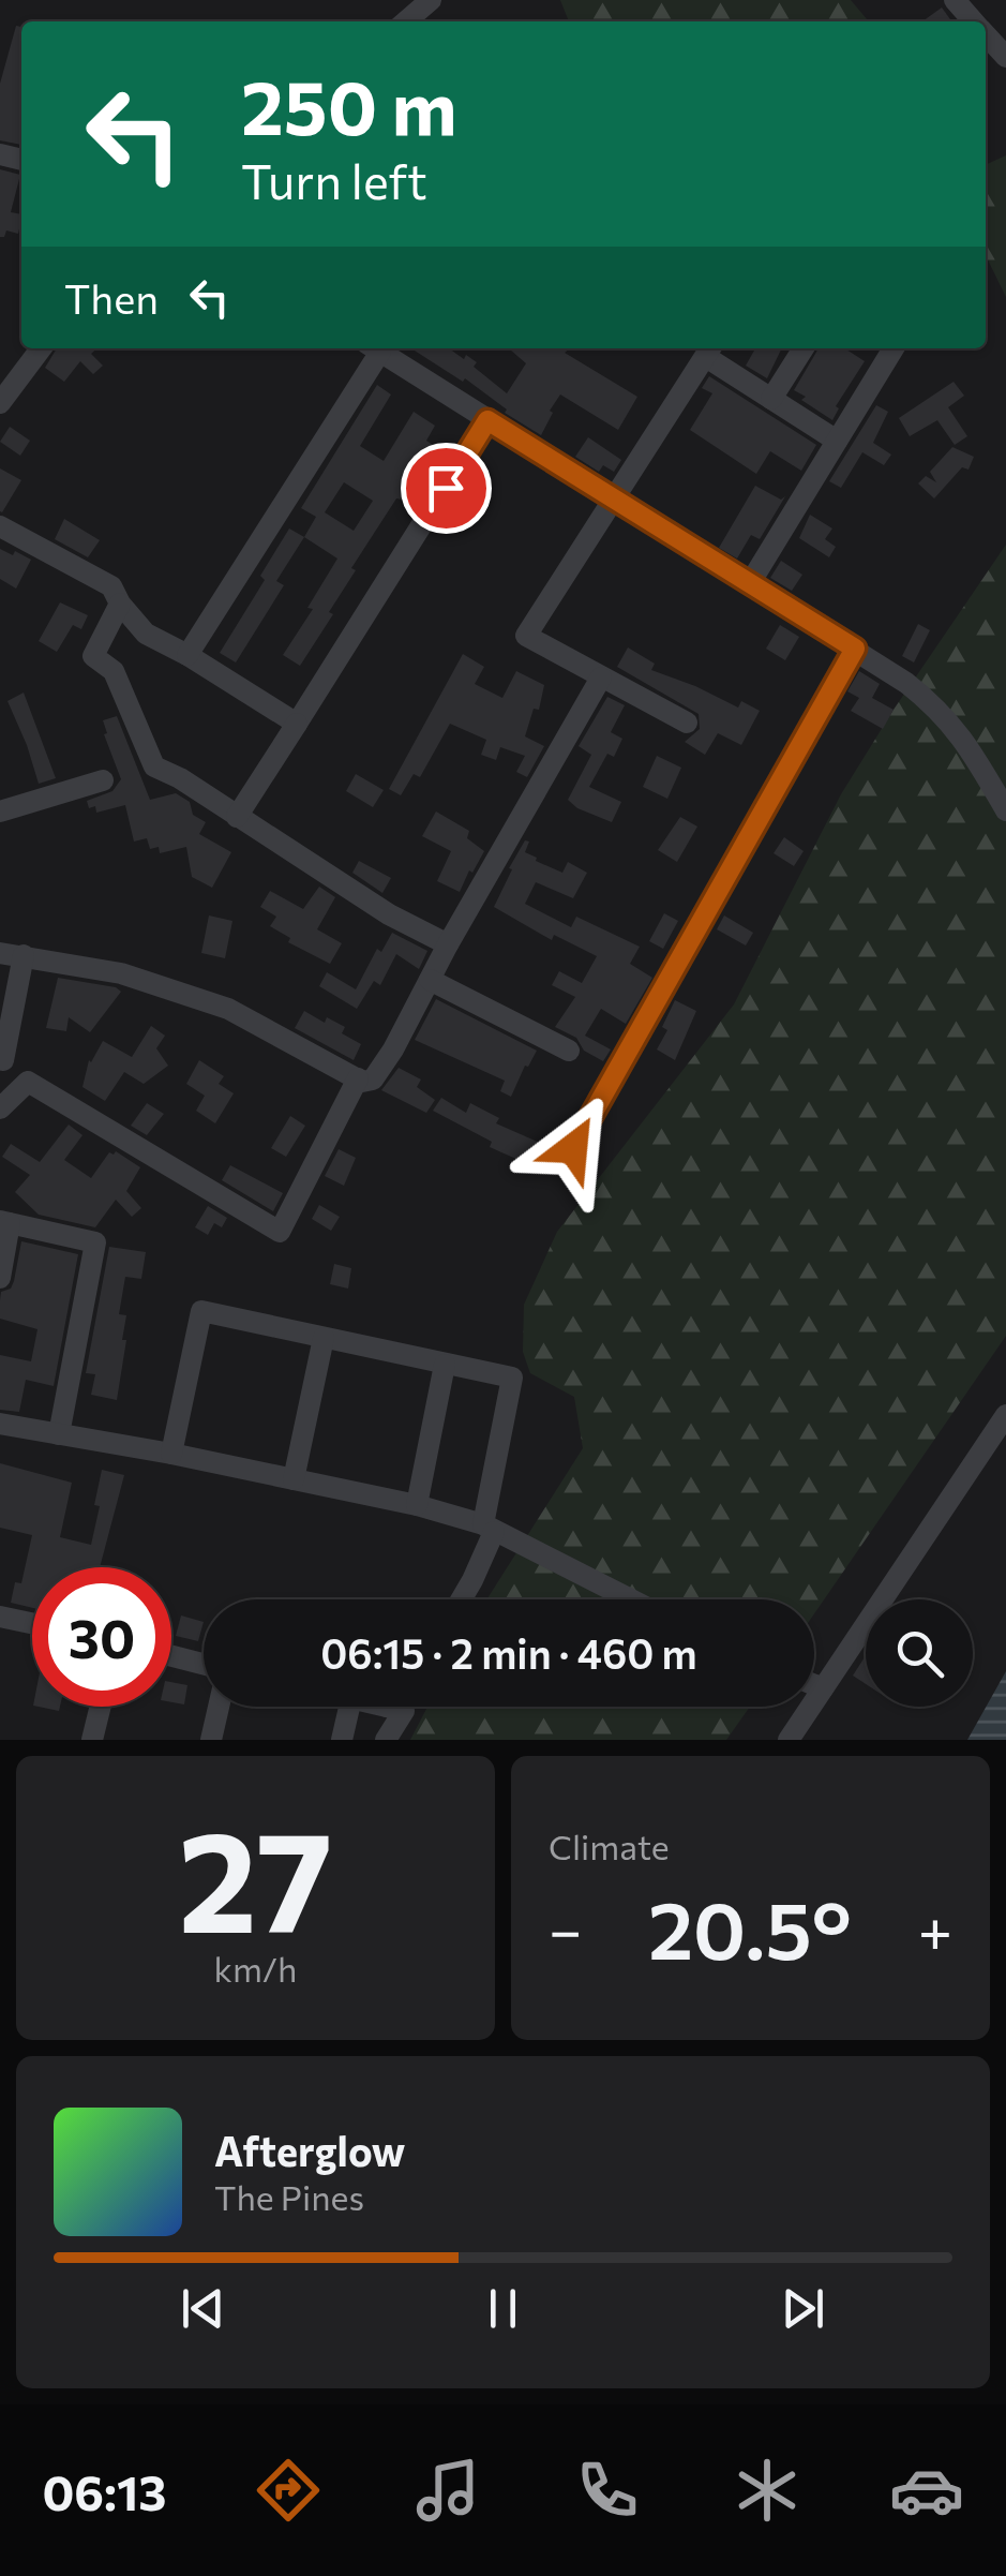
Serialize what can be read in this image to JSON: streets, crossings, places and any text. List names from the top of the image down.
{
  "page": {
    "turn": ["250 m", "Turn left"],
    "then": "Then",
    "limit": "30",
    "trip": "06:15 · 2 min · 460 m",
    "tile": [
      ["27", "km/h"],
      "Climate"
    ],
    "heat": ["−", "20.5°", "+"],
    "song": ["Afterglow", "The Pines"],
    "tabs": "06:13"
  }
}
